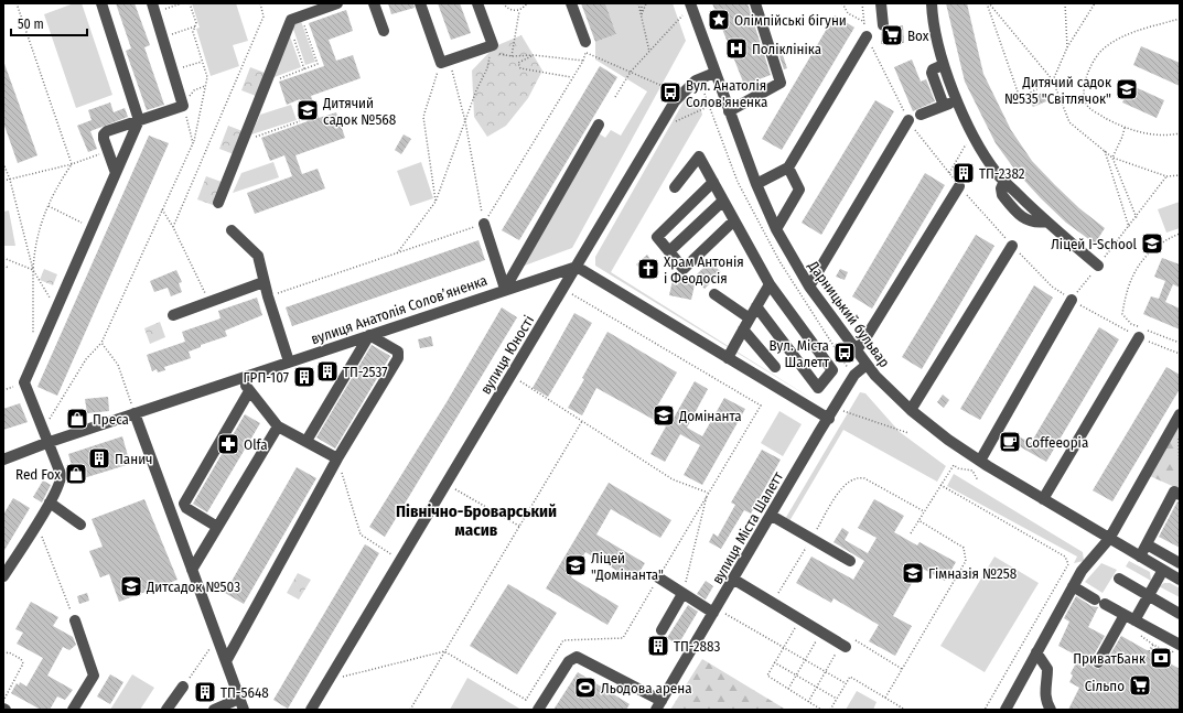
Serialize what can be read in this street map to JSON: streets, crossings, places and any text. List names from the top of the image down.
{
  "streets": {
    "street": [
      "вулиця Анатолія Соловʼяненка",
      "Дарницький бульвар",
      "вулиця Юності",
      "вулиця Міста Шалетт"
    ]
  },
  "crossings": [
    ["вулиця Анатолія Соловʼяненка", "вулиця Юності"],
    ["Дарницький бульвар", "вулиця Міста Шалетт"]
  ],
  "districts": ["Північно-Броварський масив"],
  "places": {
    "place": ["Олімпійські бігуни"],
    "supermarket": ["Box", "Сільпо"],
    "hospital": ["Поліклініка"],
    "school or university": [
      "Дитячий садок №535 \"Світлячок\"",
      "Дитячий садок №568",
      "Ліцей I-School",
      "Домінанта",
      "Ліцей \"Домінанта\"",
      "Гімназія №258",
      "Дитсадок №503"
    ],
    "bus stop": ["Вул. Анатолія Солов'яненка", "Вул. Міста Шалетт"],
    "building": [
      "ТП-2382",
      "ТП-2537",
      "ГРП-107",
      "Панич",
      "ТП-2883",
      "ТП-5648"
    ],
    "church": ["Храм Антонія і Феодосія"],
    "shop": ["Преса", "Red Fox"],
    "cafe": ["Coffeeopia"],
    "pharmacy": ["Olfa"],
    "bank": ["ПриватБанк"],
    "sports": ["Льодова арена"]
  },
  "scale_bar": "50 m"
}
